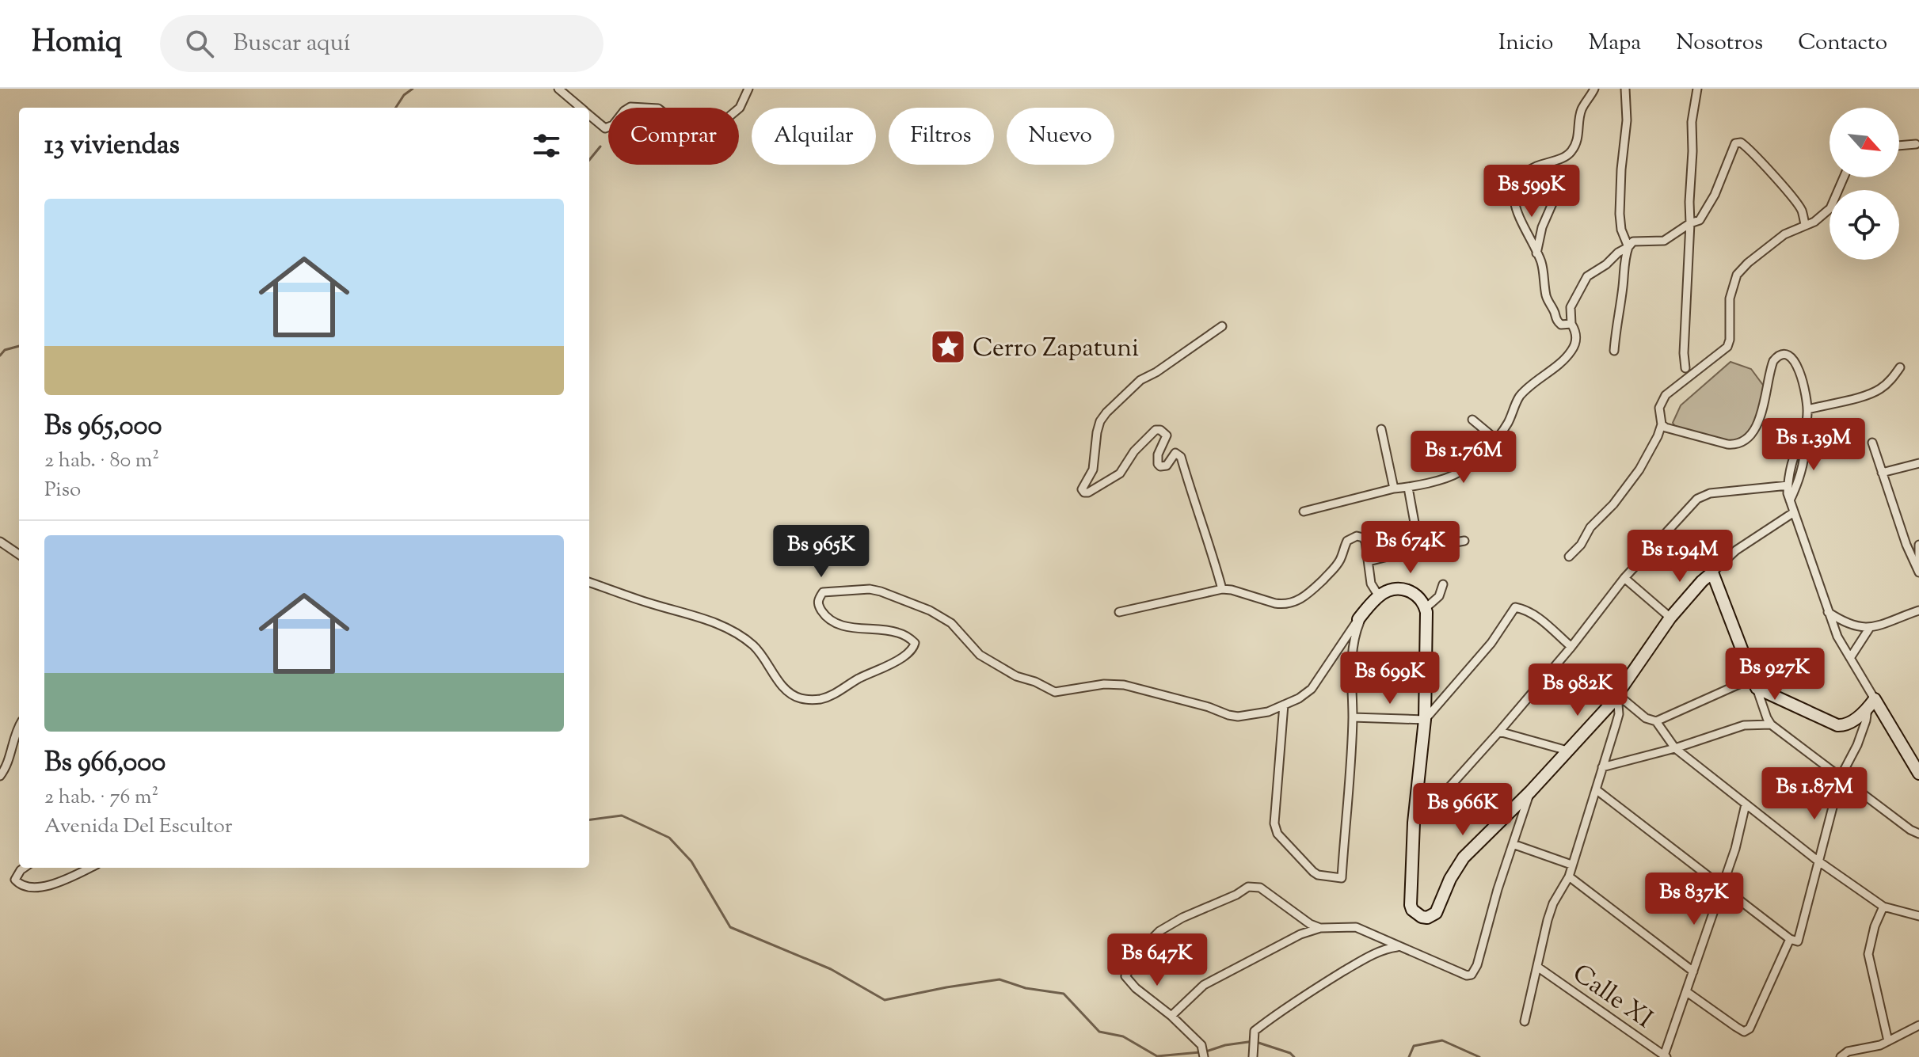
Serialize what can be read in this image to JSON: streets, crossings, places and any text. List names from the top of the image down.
{
  "streets": {
    "street": ["Calle XI"]
  },
  "places": {
    "place": ["Cerro Zapatuni"]
  },
  "north": "bottom right",
  "page": {
    "header": "Homiq",
    "search": "Buscar aquí",
    "nav": [
      "Inicio",
      "Mapa",
      "Nosotros",
      "Contacto"
    ],
    "chip": [
      "Comprar",
      "Alquilar",
      "Filtros",
      "Nuevo"
    ],
    "heading": "13 viviendas",
    "price": [
      "Bs 599K",
      "Bs 1.39M",
      "Bs 1.76M",
      "Bs 674K",
      "Bs 965K",
      "Bs 1.94M",
      "Bs 927K",
      "Bs 699K",
      "Bs 982K",
      "Bs 1.87M",
      "Bs 966K",
      "Bs 837K",
      "Bs 647K"
    ],
    "list": [
      {
        "name": "Bs 965,000",
        "note": "2 hab. · 80 m² · Piso"
      },
      {
        "name": "Bs 966,000",
        "note": "2 hab. · 76 m² · Avenida Del Escultor"
      }
    ]
  }
}
